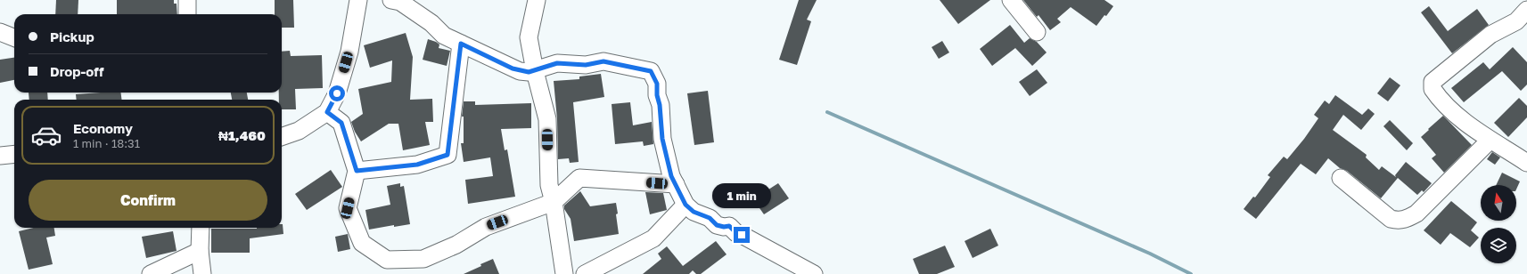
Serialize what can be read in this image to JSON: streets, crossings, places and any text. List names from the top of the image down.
{
  "north": "top",
  "page": {
    "banner": ["Pickup", "Drop-off"],
    "list": [
      {
        "name": "Economy",
        "note": "1 min · 18:31",
        "value": "₦1,460"
      }
    ],
    "buttons": "Confirm",
    "bubble": "1 min"
  }
}
